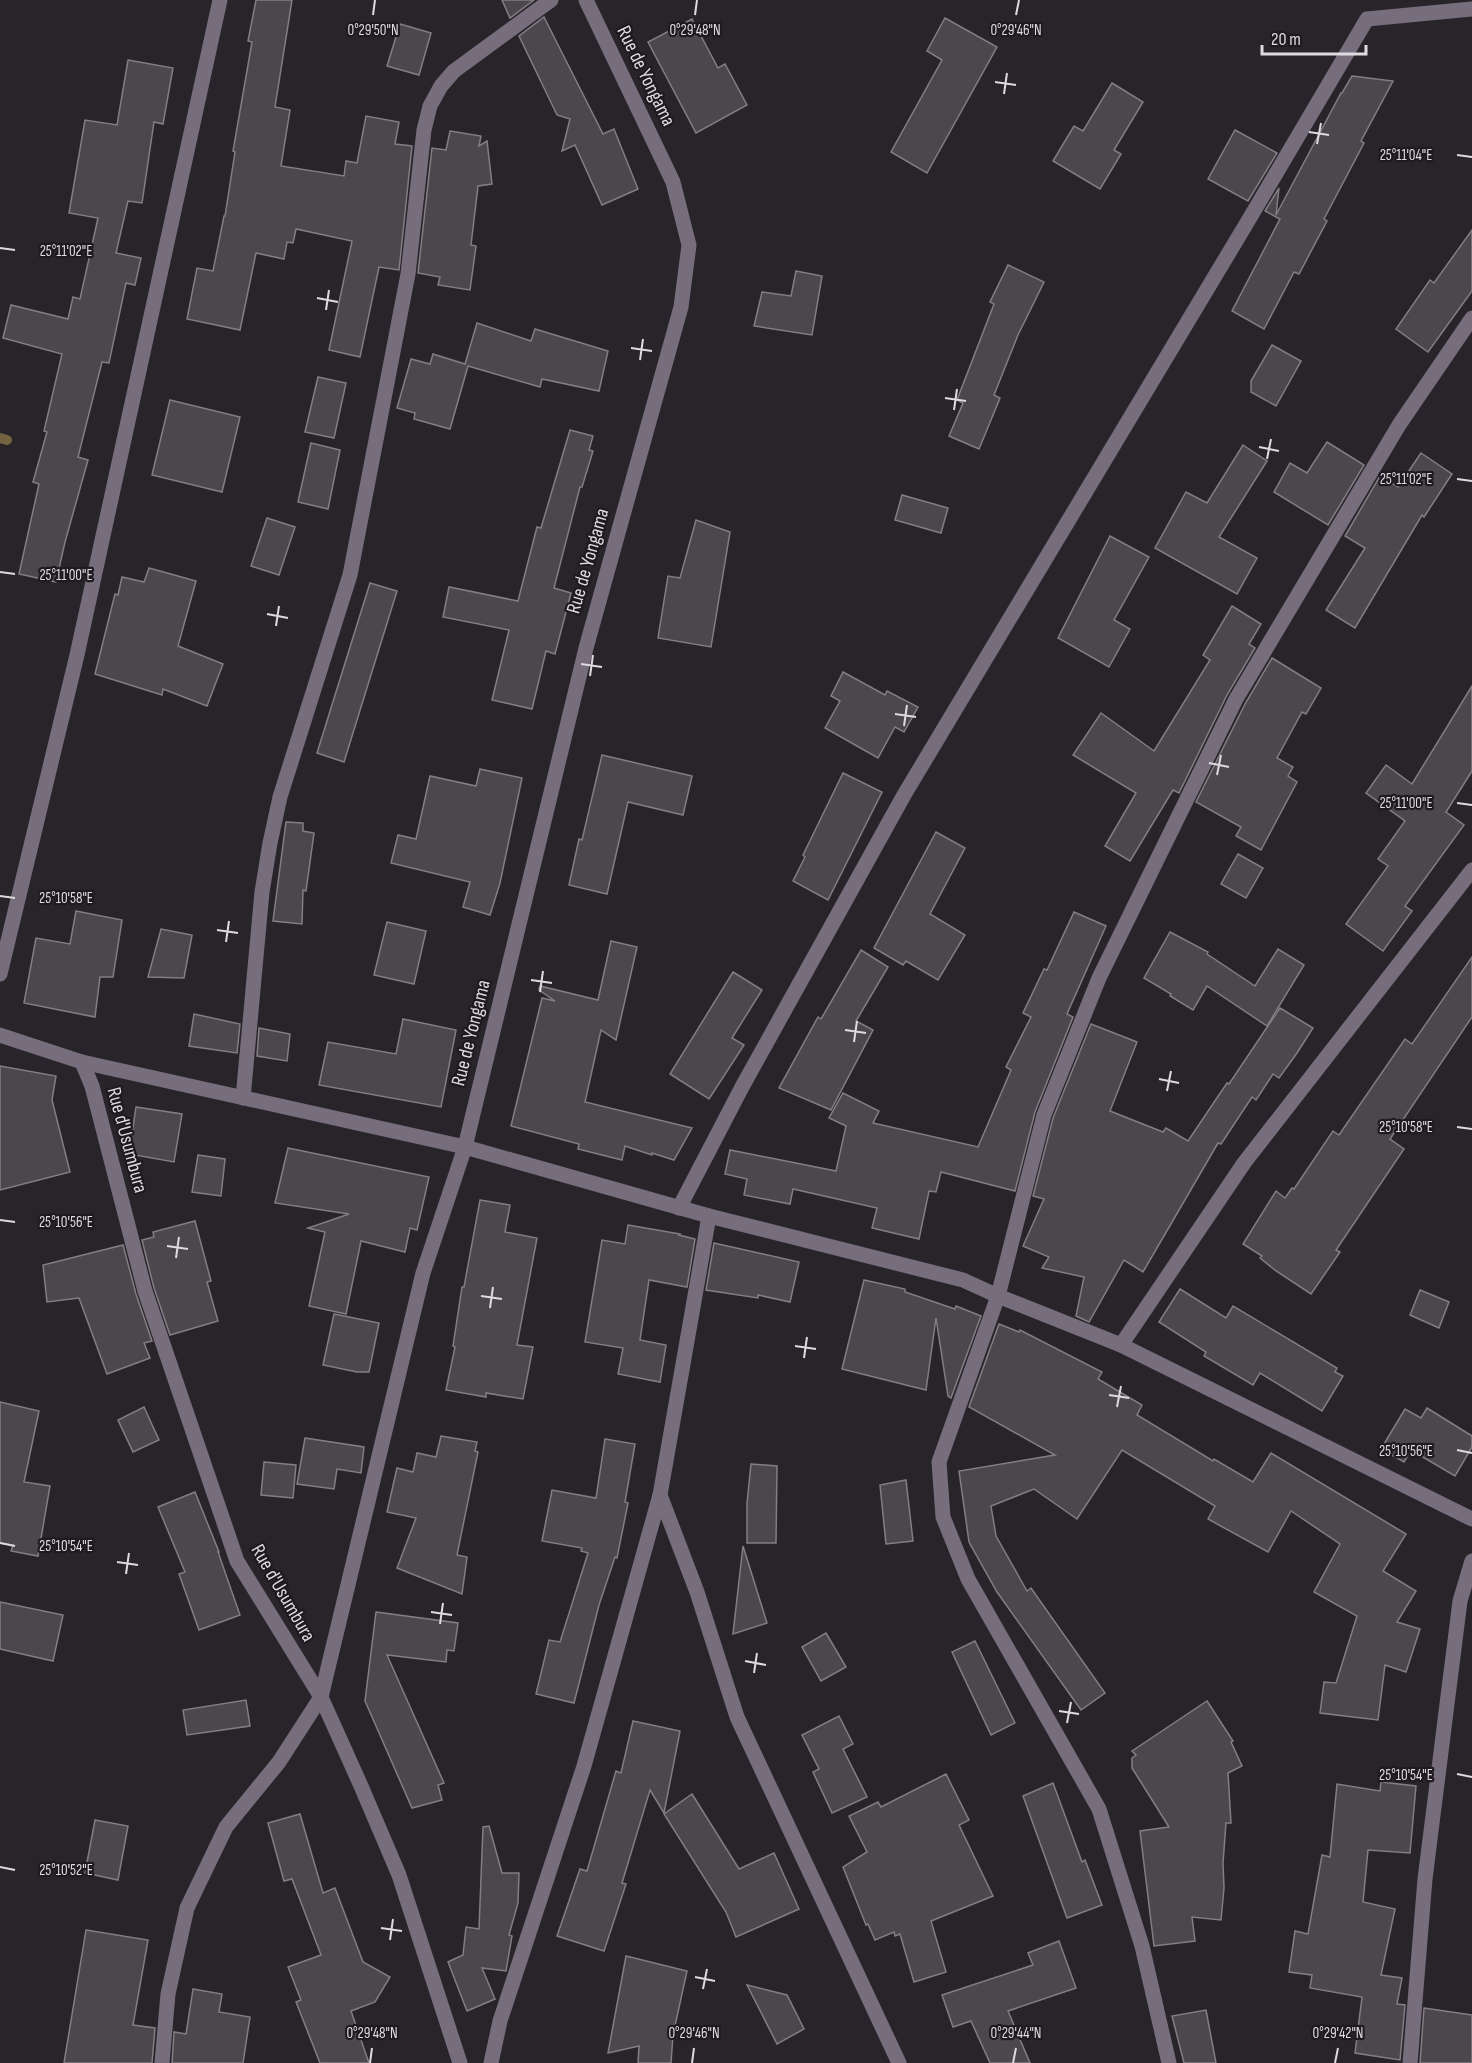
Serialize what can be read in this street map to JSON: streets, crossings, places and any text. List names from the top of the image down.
{
  "streets": {
    "street": ["Rue de Yongama", "Rue d'Usumbura"]
  },
  "crossings": [
    ["Rue de Yongama", "Rue d'Usumbura"]
  ],
  "scale_bar": "20 m",
  "coordinates": [
    "0°29'50\"N",
    "0°29'48\"N",
    "0°29'46\"N",
    "25°11'04\"E",
    "25°11'02\"E",
    "25°11'00\"E",
    "25°10'58\"E",
    "25°10'56\"E",
    "25°10'54\"E",
    "25°10'52\"E",
    "0°29'44\"N",
    "0°29'42\"N"
  ]
}
